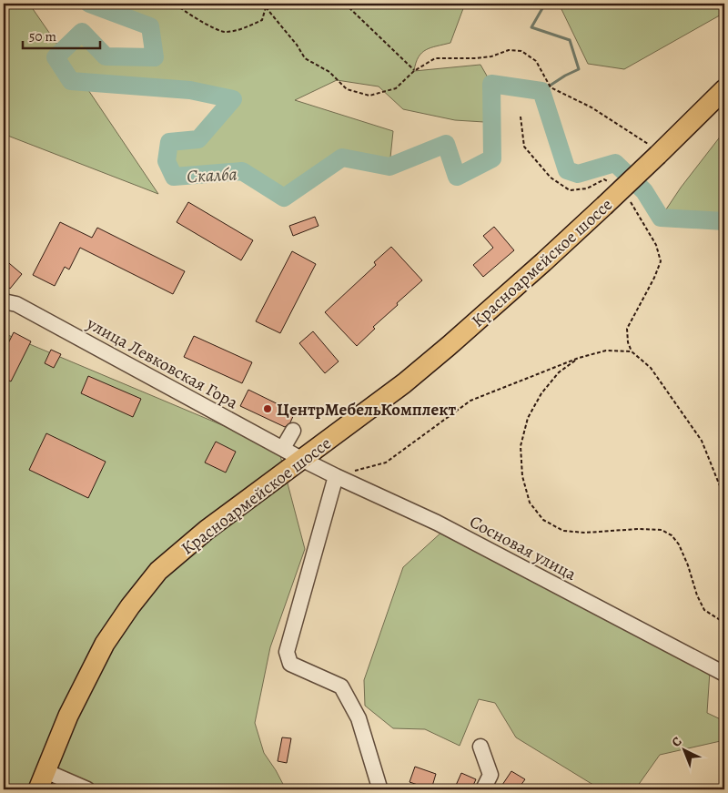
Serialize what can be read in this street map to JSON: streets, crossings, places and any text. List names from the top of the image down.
{
  "streets": {
    "main road": ["Красноармейское шоссе"],
    "street": ["улица Левковская Гора", "Сосновая улица"]
  },
  "crossings": [
    ["Красноармейское шоссе", "улица Левковская Гора"],
    ["Красноармейское шоссе", "Сосновая улица"],
    ["улица Левковская Гора", "Сосновая улица"]
  ],
  "water": ["Скалба"],
  "places": ["ЦентрМебельКомплект"],
  "scale_bar": "50 m",
  "north": "top left"
}
